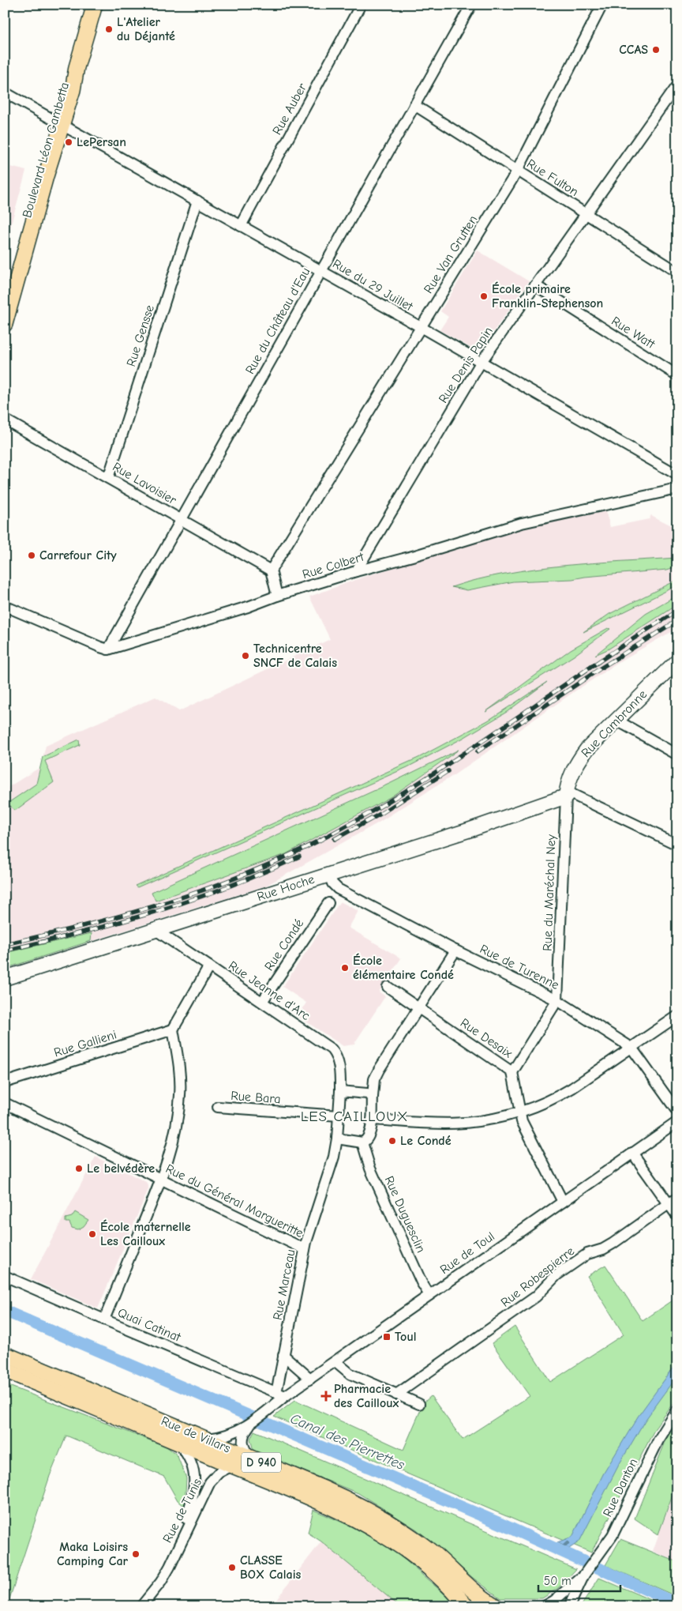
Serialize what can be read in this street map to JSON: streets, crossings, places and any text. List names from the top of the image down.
{
  "streets": {
    "main road": ["Boulevard Léon Gambetta", "Rue de Villars", "D 940"],
    "street": [
      "Rue Auber",
      "Rue Fulton",
      "Rue Van Grutten",
      "Rue du 29 Juillet",
      "Rue du Château d'Eau",
      "Rue Watt",
      "Rue Gensse",
      "Rue Denis Papin",
      "Rue Lavoisier",
      "Rue Colbert",
      "Rue Cambronne",
      "Rue Hoche",
      "Rue du Maréchal Ney",
      "Rue Condé",
      "Rue de Turenne",
      "Rue Jeanne d'Arc",
      "Rue Desaix",
      "Rue Gallieni",
      "Rue Bara",
      "Rue du Général Margueritte",
      "Rue Duguesclin",
      "Rue de Toul",
      "Rue Robespierre",
      "Rue Marceau",
      "Quai Catinat",
      "Rue Danton",
      "Rue de Tunis"
    ]
  },
  "crossings": [
    ["Rue Auber", "Rue du 29 Juillet"],
    ["Boulevard Léon Gambetta", "Rue du 29 Juillet"],
    ["Rue Fulton", "Rue Van Grutten"],
    ["Rue Fulton", "Rue du Château d'Eau"],
    ["Rue Fulton", "Rue Denis Papin"],
    ["Rue Van Grutten", "Rue du 29 Juillet"],
    ["Rue Van Grutten", "Rue Lavoisier"],
    ["Rue du 29 Juillet", "Rue du Château d'Eau"],
    ["Rue du 29 Juillet", "Rue Gensse"],
    ["Rue du 29 Juillet", "Rue Denis Papin"],
    ["Rue du Château d'Eau", "Rue Lavoisier"],
    ["Rue du Château d'Eau", "Rue Colbert"],
    ["Rue Watt", "Rue Denis Papin"],
    ["Rue Gensse", "Rue Lavoisier"],
    ["Rue Denis Papin", "Rue Colbert"],
    ["Rue Cambronne", "Rue Hoche"],
    ["Rue Cambronne", "Rue du Maréchal Ney"],
    ["Rue Hoche", "Rue du Maréchal Ney"],
    ["Rue Hoche", "Rue de Turenne"],
    ["Rue Hoche", "Rue Jeanne d'Arc"],
    ["Rue du Maréchal Ney", "Rue de Turenne"],
    ["Rue du Maréchal Ney", "Rue Desaix"],
    ["Rue Condé", "Rue Jeanne d'Arc"],
    ["Rue Jeanne d'Arc", "Rue Bara"],
    ["Rue Jeanne d'Arc", "Rue Marceau"],
    ["Rue Desaix", "Rue de Toul"],
    ["Rue Bara", "Rue Marceau"],
    ["Rue du Général Margueritte", "Rue Marceau"],
    ["Rue Duguesclin", "Rue de Toul"],
    ["Rue de Toul", "Rue Marceau"],
    ["Rue de Toul", "Quai Catinat"],
    ["Rue Marceau", "Quai Catinat"],
    ["Rue de Villars", "Rue de Tunis"]
  ],
  "districts": ["LES CAILLOUX"],
  "water": ["Canal des Pierrettes"],
  "places": {
    "other": [
      "L'Atelier du Déjanté",
      "CCAS",
      "LePersan",
      "École primaire Franklin-Stephenson",
      "Carrefour City",
      "Technicentre SNCF de Calais",
      "École élémentaire Condé",
      "Le Condé",
      "Le belvédère",
      "École maternelle Les Cailloux",
      "Maka Loisirs Camping Car",
      "CLASSE BOX Calais"
    ],
    "transit": ["Toul"],
    "health": ["Pharmacie des Cailloux"]
  },
  "scale_bar": "50 m"
}
